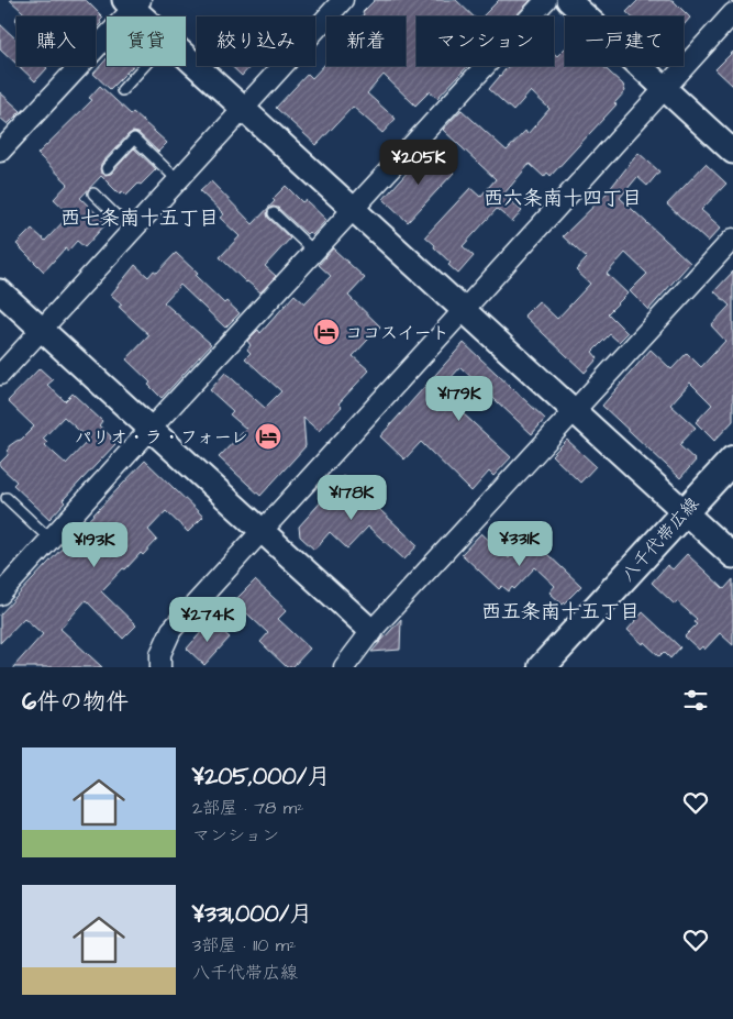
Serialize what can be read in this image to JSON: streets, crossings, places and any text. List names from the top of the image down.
{
  "streets": {
    "main road": ["八千代帯広線"]
  },
  "districts": ["西六条南十四丁目", "西七条南十五丁目", "西五条南十五丁目"],
  "places": {
    "hotel": ["ココスイート", "パリオ・ラ・フォーレ"]
  },
  "page": {
    "chip": [
      "購入",
      "賃貸",
      "絞り込み",
      "新着",
      "マンション",
      "一戸建て"
    ],
    "price": [
      "¥205K",
      "¥179K",
      "¥178K",
      "¥331K",
      "¥193K",
      "¥274K"
    ],
    "heading": "6件の物件",
    "list": [
      {
        "name": "¥205,000/月",
        "note": "2部屋 · 78 m² · マンション"
      },
      {
        "name": "¥331,000/月",
        "note": "3部屋 · 110 m² · 八千代帯広線"
      }
    ]
  }
}
